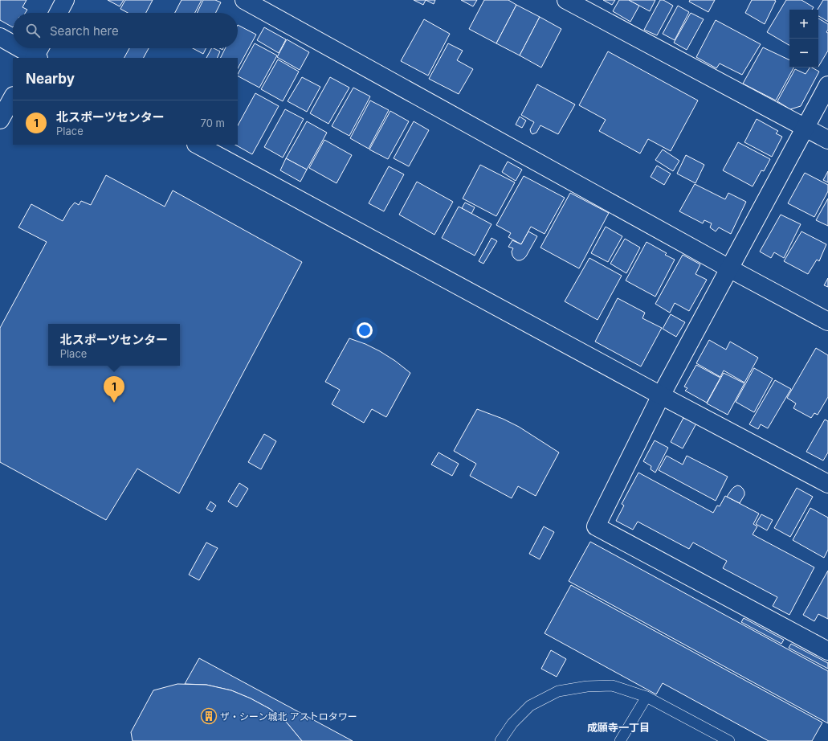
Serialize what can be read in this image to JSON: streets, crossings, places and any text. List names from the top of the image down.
{
  "districts": ["成願寺一丁目"],
  "places": {
    "building": ["ザ・シーン城北 アストロタワー"]
  },
  "page": {
    "map_buttons": ["+", "−"],
    "search": "Search here",
    "heading": "Nearby",
    "list": [
      {
        "mark": "1",
        "name": "北スポーツセンター",
        "note": "Place",
        "value": "70 m"
      }
    ],
    "popup": ["北スポーツセンター", "Place"],
    "pins": "1"
  }
}
